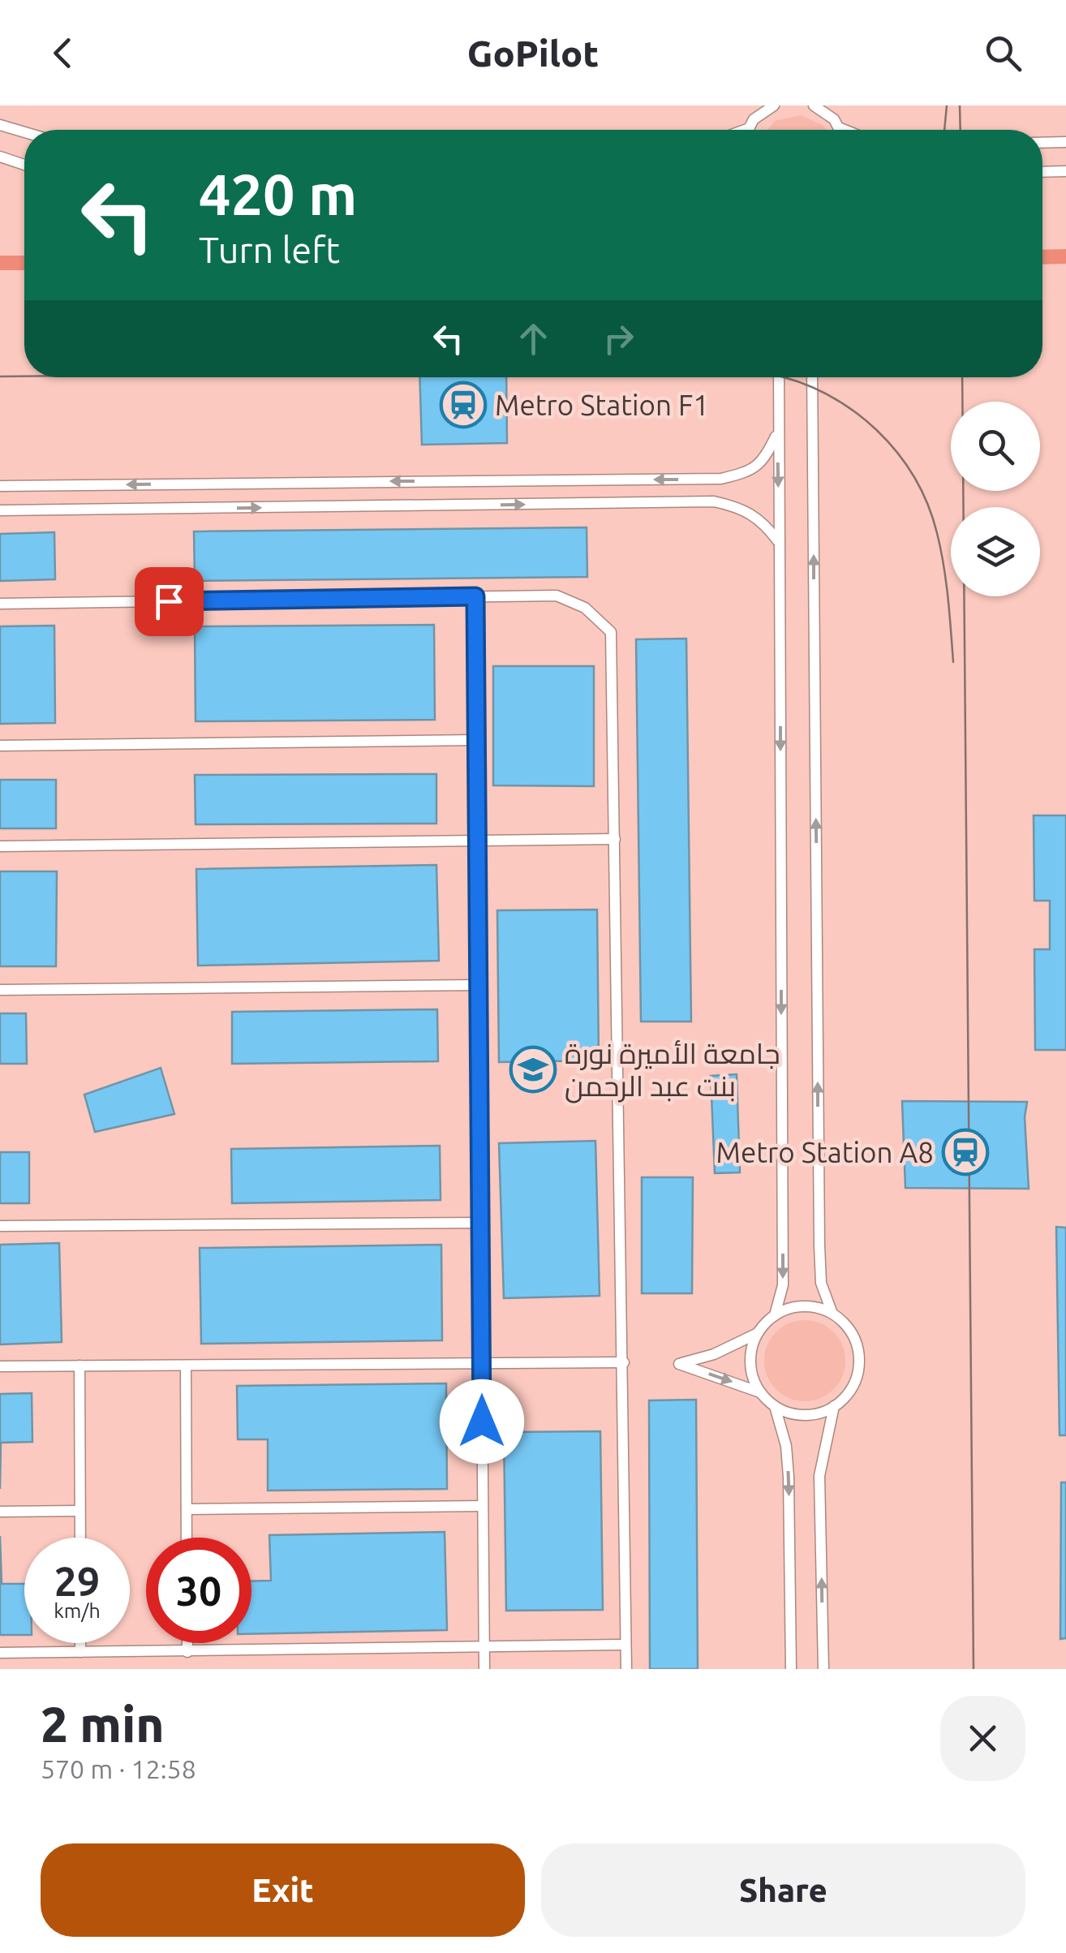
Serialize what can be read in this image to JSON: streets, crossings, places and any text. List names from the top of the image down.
{
  "places": {
    "station": ["Metro Station F1", "Metro Station A8"],
    "school or university": ["جامعة الأميرة نورة بنت عبد الرحمن"]
  },
  "page": {
    "header": "GoPilot",
    "turn": ["420 m", "Turn left"],
    "speed": "29 km/h",
    "limit": "30",
    "heading": ["2 min", "570 m · 12:58"],
    "buttons": ["Exit", "Share"]
  }
}
